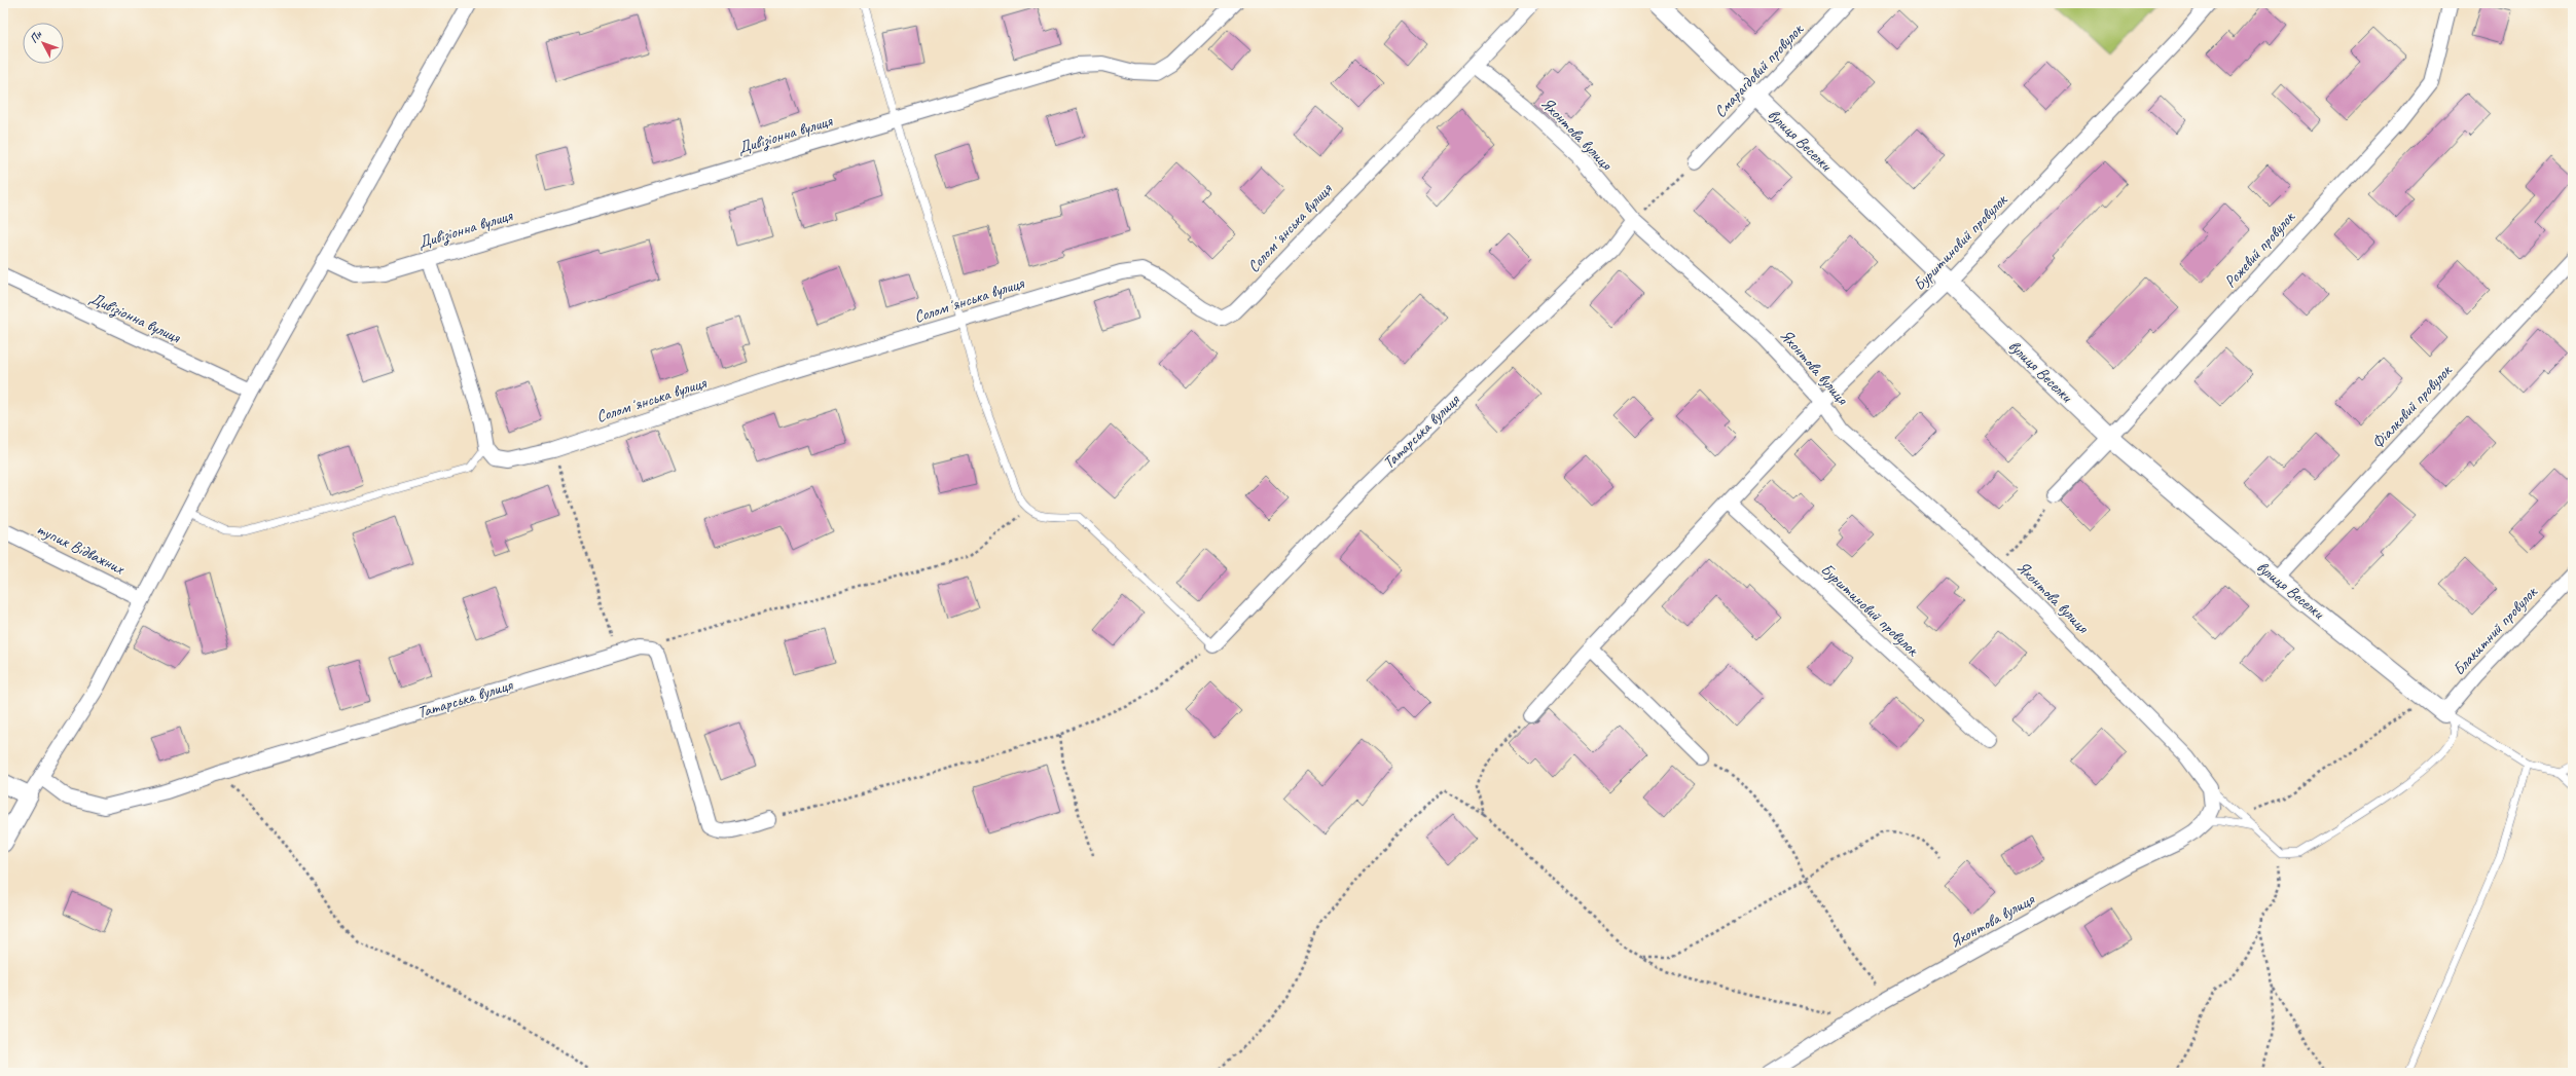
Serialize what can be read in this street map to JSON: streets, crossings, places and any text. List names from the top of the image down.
{
  "streets": {
    "street": [
      "Смарагдовий провулок",
      "Яхонтова вулиця",
      "Дивізіонна вулиця",
      "вулиця Веселки",
      "Соломʼянська вулиця",
      "Бурштиновий провулок",
      "Рожевий провулок",
      "Фіалковий провулок",
      "Татарська вулиця",
      "тупик Відважних",
      "Блакитний провулок"
    ]
  },
  "crossings": [
    ["Смарагдовий провулок", "вулиця Веселки"],
    ["Яхонтова вулиця", "Соломʼянська вулиця"],
    ["Яхонтова вулиця", "Бурштиновий провулок"],
    ["Яхонтова вулиця", "Татарська вулиця"],
    ["вулиця Веселки", "Бурштиновий провулок"],
    ["вулиця Веселки", "Рожевий провулок"],
    ["вулиця Веселки", "Фіалковий провулок"],
    ["вулиця Веселки", "Блакитний провулок"]
  ],
  "north": "top left"
}
